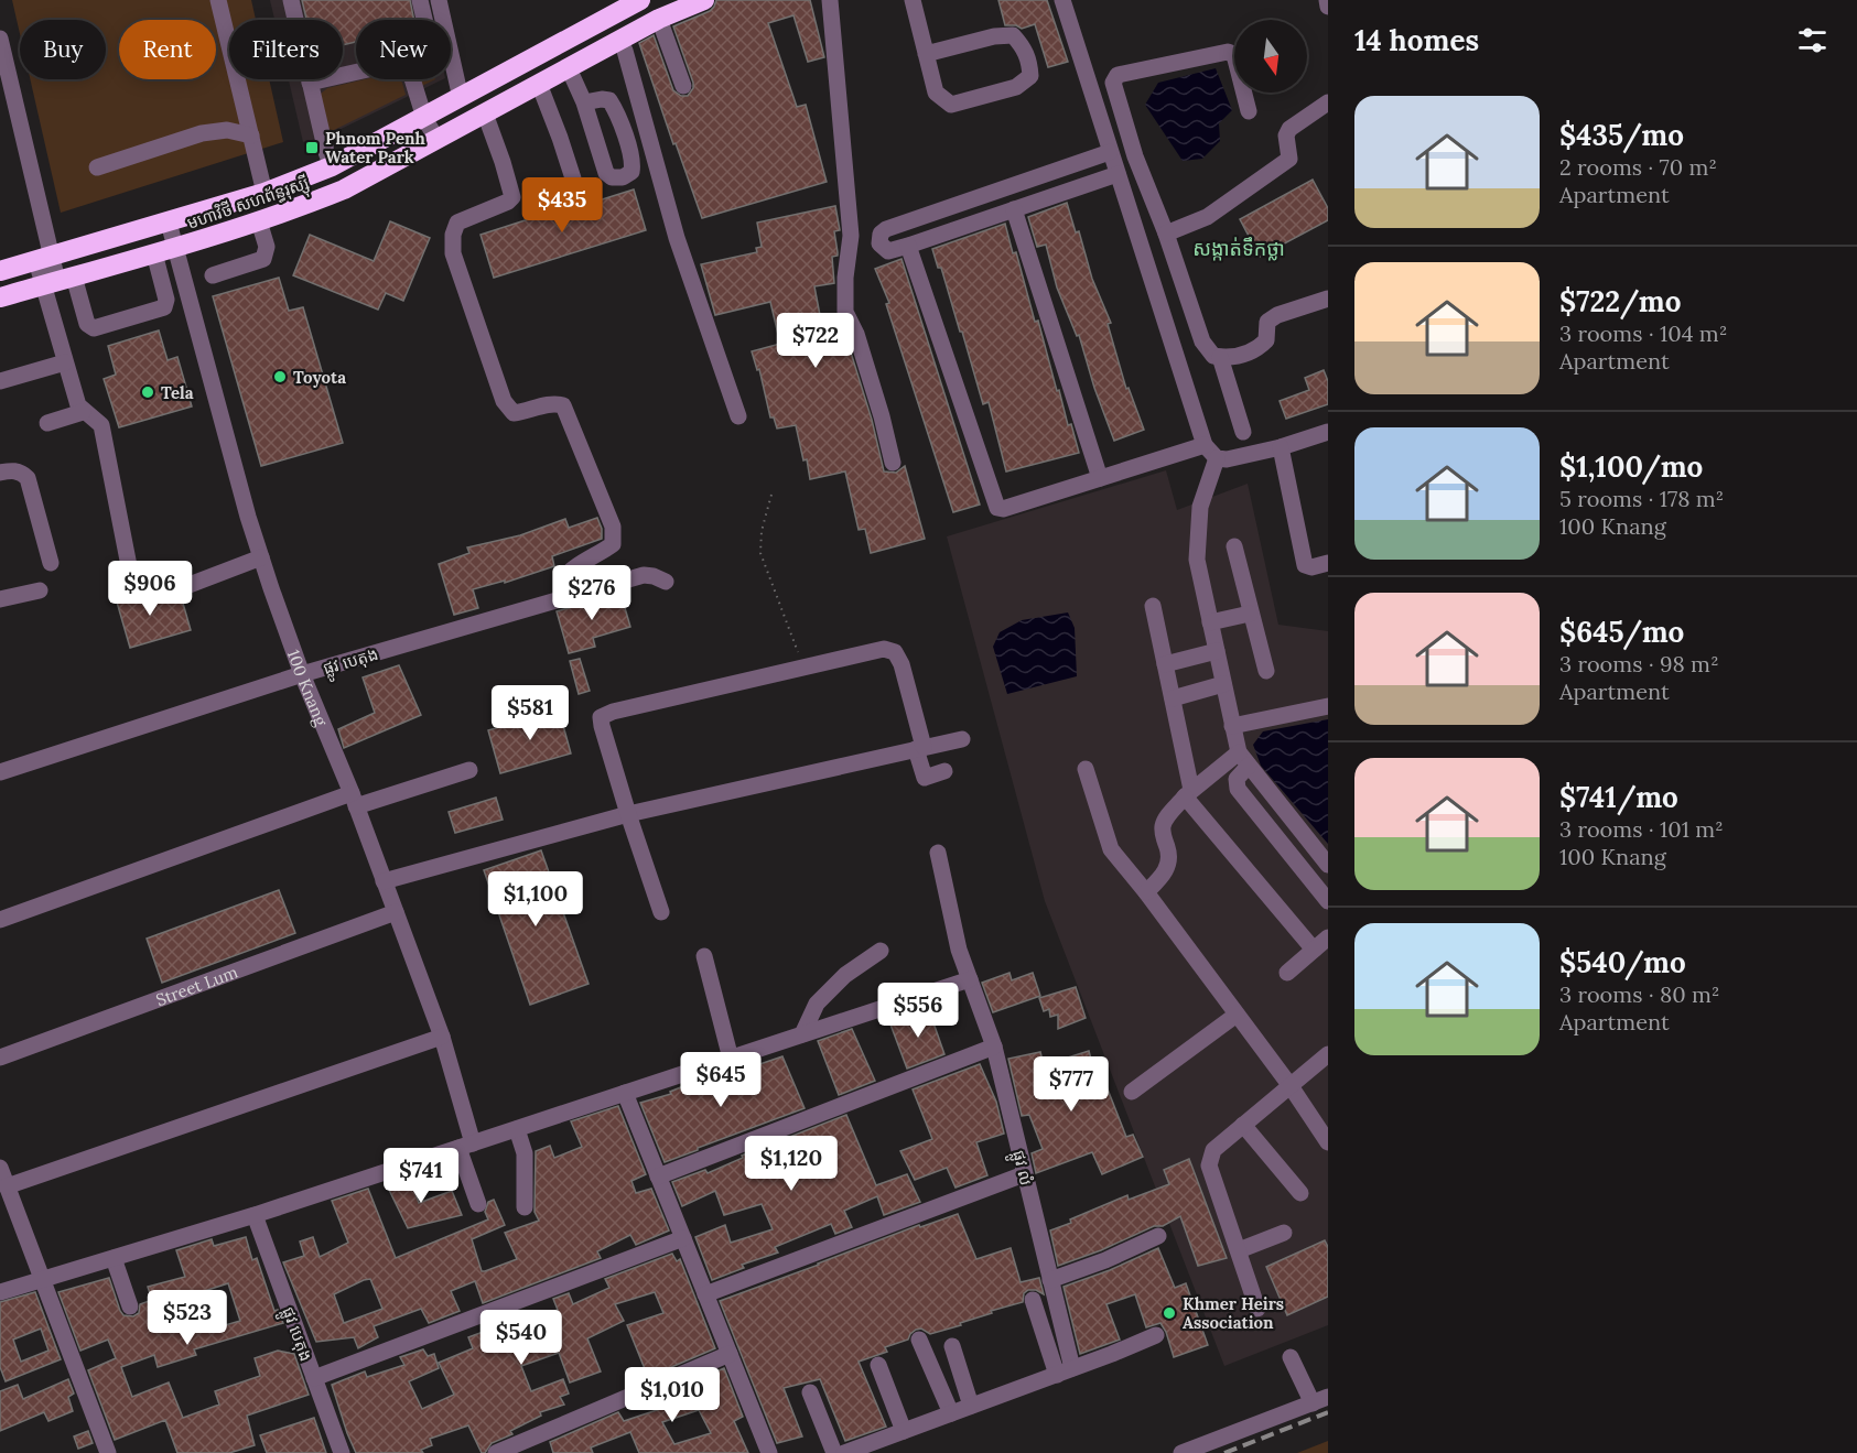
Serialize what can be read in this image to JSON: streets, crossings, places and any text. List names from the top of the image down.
{
  "streets": {
    "highway": ["មហាវិថី សហព័ន្ធរុស្ស៊ី"],
    "street": [
      "ផ្លូវ បេតុង",
      "100 Knang",
      "Street Lum",
      "ផ្លូវ លំ"
    ]
  },
  "crossings": [
    ["មហាវិថី សហព័ន្ធរុស្ស៊ី", "100 Knang"],
    ["ផ្លូវ បេតុង", "100 Knang"],
    ["100 Knang", "Street Lum"]
  ],
  "districts": ["សង្កាត់ទឹកថ្លា"],
  "places": {
    "transit": ["Phnom Penh Water Park"],
    "other": ["Toyota", "Tela", "Khmer Heirs Association"]
  },
  "north": "bottom",
  "page": {
    "heading": "14 homes",
    "chip": [
      "Buy",
      "Rent",
      "Filters",
      "New"
    ],
    "list": [
      {
        "name": "$435/mo",
        "note": "2 rooms · 70 m² · Apartment"
      },
      {
        "name": "$722/mo",
        "note": "3 rooms · 104 m² · Apartment"
      },
      {
        "name": "$1,100/mo",
        "note": "5 rooms · 178 m² · 100 Knang"
      },
      {
        "name": "$645/mo",
        "note": "3 rooms · 98 m² · Apartment"
      },
      {
        "name": "$741/mo",
        "note": "3 rooms · 101 m² · 100 Knang"
      },
      {
        "name": "$540/mo",
        "note": "3 rooms · 80 m² · Apartment"
      }
    ],
    "price": [
      "$435",
      "$722",
      "$906",
      "$276",
      "$581",
      "$1,100",
      "$556",
      "$645",
      "$777",
      "$1,120",
      "$741",
      "$523",
      "$540",
      "$1,010"
    ]
  }
}
